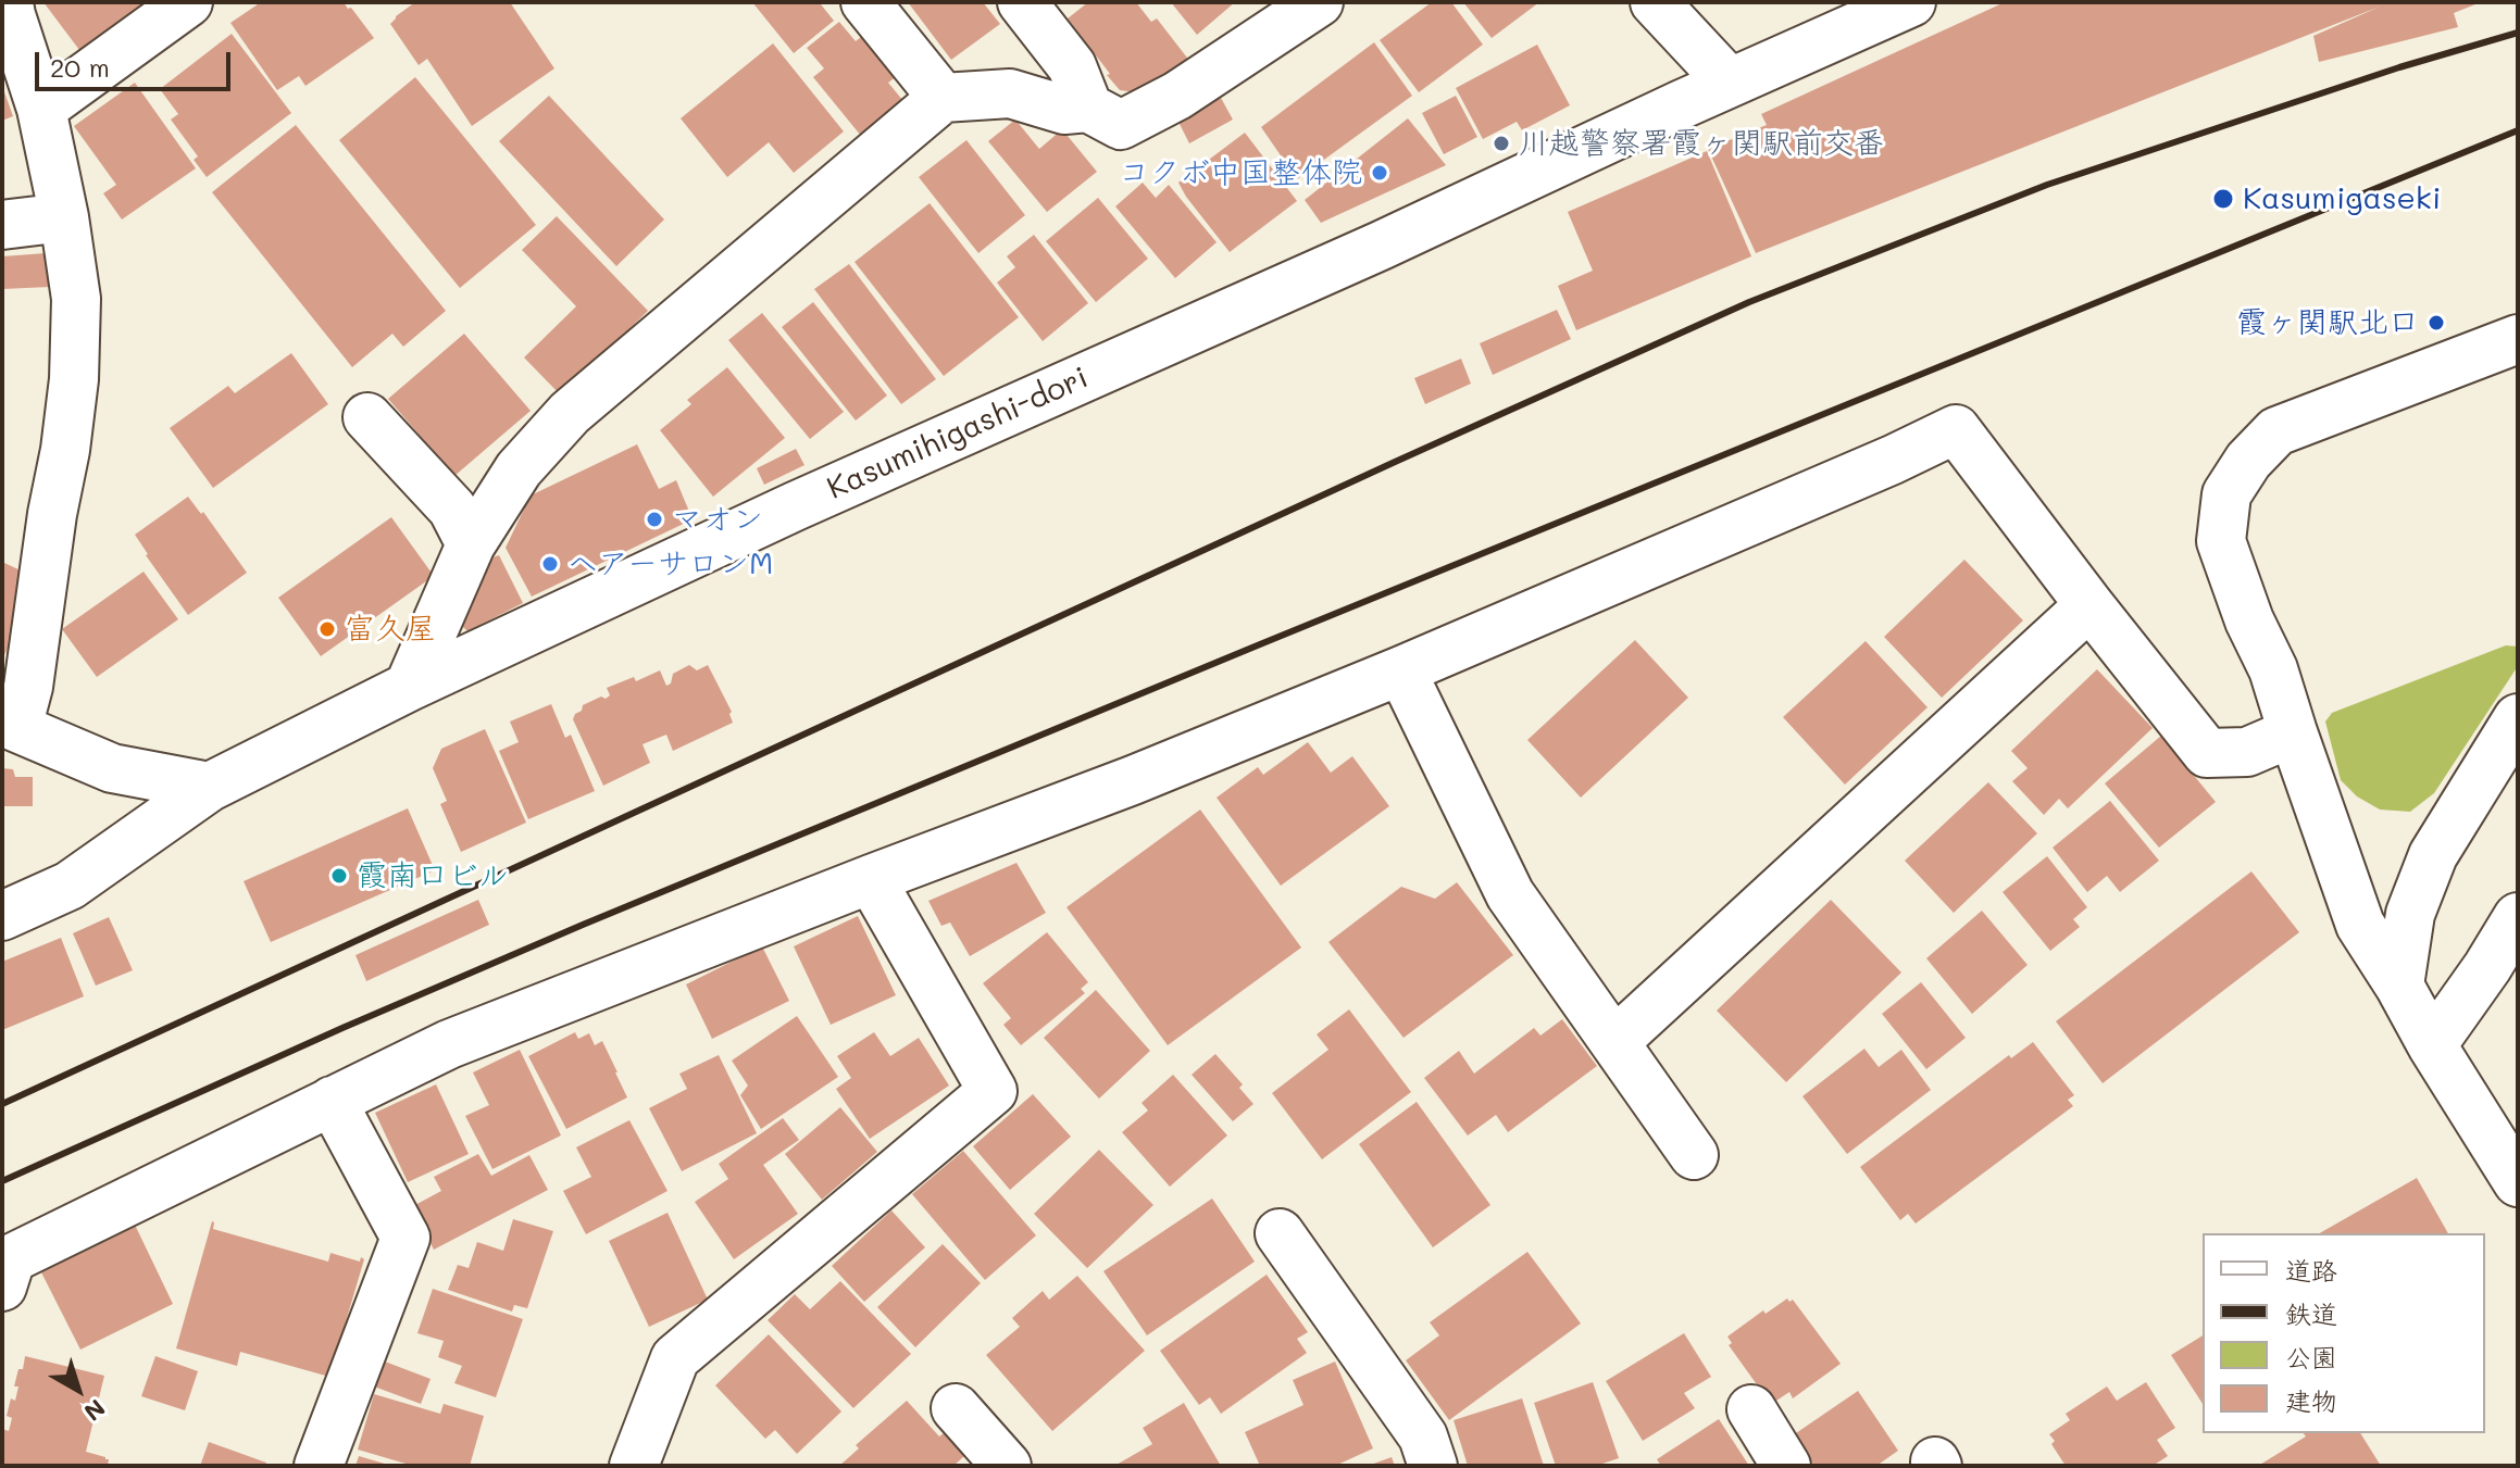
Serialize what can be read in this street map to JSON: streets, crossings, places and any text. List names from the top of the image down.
{
  "streets": {
    "street": ["Kasumihigashi-dori"]
  },
  "places": [
    "川越警察署霞ヶ関駅前交番",
    "コクボ中国整体院",
    "Kasumigaseki",
    "霞ヶ関駅北口",
    "マオン",
    "ヘアーサロンM",
    "富久屋",
    "霞南口ビル"
  ],
  "legend": [
    "道路",
    "鉄道",
    "公園",
    "建物"
  ],
  "scale_bar": "20 m",
  "north": "bottom right"
}
